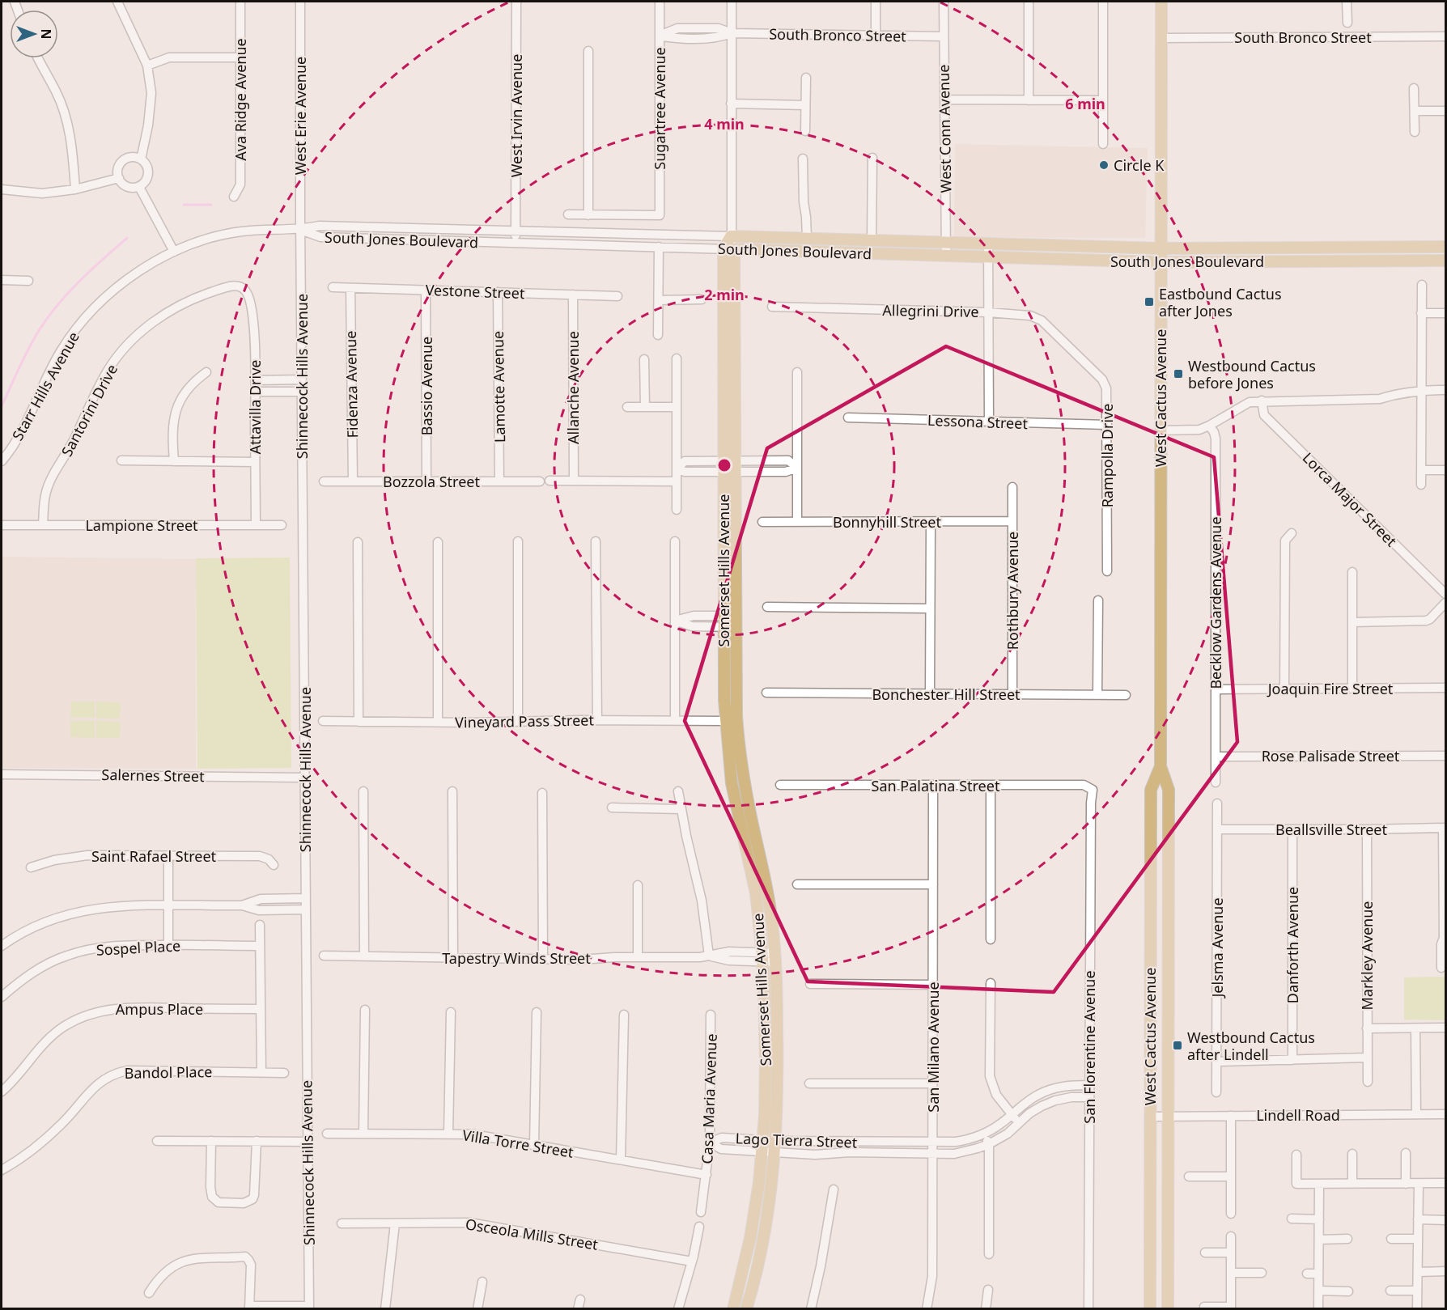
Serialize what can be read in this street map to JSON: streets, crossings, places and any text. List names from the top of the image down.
{
  "streets": {
    "main road": ["South Jones Boulevard", "West Cactus Avenue", "Somerset Hills Avenue"],
    "street": [
      "South Bronco Street",
      "Ava Ridge Avenue",
      "Sugartree Avenue",
      "West Erie Avenue",
      "West Irvin Avenue",
      "West Conn Avenue",
      "Vestone Street",
      "Allegrini Drive",
      "Shinnecock Hills Avenue",
      "Fidenza Avenue",
      "Starr Hills Avenue",
      "Bassio Avenue",
      "Lamotte Avenue",
      "Allanche Avenue",
      "Attavilla Drive",
      "Santorini Drive",
      "Lessona Street",
      "Rampolla Drive",
      "Bozzola Street",
      "Lorca Major Street",
      "Bonnyhill Street",
      "Lampione Street",
      "Rothbury Avenue",
      "Becklow Gardens Avenue",
      "Joaquin Fire Street",
      "Bonchester Hill Street",
      "Vineyard Pass Street",
      "Rose Palisade Street",
      "Salernes Street",
      "San Palatina Street",
      "Beallsville Street",
      "Saint Rafael Street",
      "Danforth Avenue",
      "Sospel Place",
      "Jelsma Avenue",
      "Markley Avenue",
      "Tapestry Winds Street",
      "Ampus Place",
      "San Milano Avenue",
      "San Florentine Avenue",
      "Bandol Place",
      "Casa Maria Avenue",
      "Lindell Road",
      "Lago Tierra Street",
      "Villa Torre Street",
      "Osceola Mills Street"
    ]
  },
  "crossings": [
    ["South Bronco Street", "Sugartree Avenue"],
    ["South Bronco Street", "West Conn Avenue"],
    ["South Bronco Street", "West Cactus Avenue"],
    ["West Erie Avenue", "South Jones Boulevard"],
    ["West Erie Avenue", "Shinnecock Hills Avenue"],
    ["West Erie Avenue", "Starr Hills Avenue"],
    ["West Irvin Avenue", "South Jones Boulevard"],
    ["West Conn Avenue", "South Jones Boulevard"],
    ["South Jones Boulevard", "Shinnecock Hills Avenue"],
    ["South Jones Boulevard", "Starr Hills Avenue"],
    ["South Jones Boulevard", "West Cactus Avenue"],
    ["South Jones Boulevard", "Somerset Hills Avenue"],
    ["Vestone Street", "Fidenza Avenue"],
    ["Vestone Street", "Bassio Avenue"],
    ["Vestone Street", "Lamotte Avenue"],
    ["Vestone Street", "Allanche Avenue"],
    ["Allegrini Drive", "Rampolla Drive"],
    ["Shinnecock Hills Avenue", "Starr Hills Avenue"],
    ["Shinnecock Hills Avenue", "Salernes Street"],
    ["Fidenza Avenue", "Bozzola Street"],
    ["Bassio Avenue", "Bozzola Street"],
    ["Lamotte Avenue", "Bozzola Street"],
    ["West Cactus Avenue", "Lindell Road"],
    ["Attavilla Drive", "Santorini Drive"],
    ["Attavilla Drive", "Lampione Street"],
    ["Santorini Drive", "Lampione Street"],
    ["Lessona Street", "Rampolla Drive"],
    ["Bonnyhill Street", "Rothbury Avenue"],
    ["Somerset Hills Avenue", "Vineyard Pass Street"],
    ["Somerset Hills Avenue", "Tapestry Winds Street"],
    ["Somerset Hills Avenue", "Lago Tierra Street"],
    ["Rothbury Avenue", "Bonchester Hill Street"],
    ["Becklow Gardens Avenue", "Joaquin Fire Street"],
    ["Becklow Gardens Avenue", "Rose Palisade Street"],
    ["San Palatina Street", "San Milano Avenue"],
    ["San Palatina Street", "San Florentine Avenue"],
    ["Beallsville Street", "Danforth Avenue"],
    ["Beallsville Street", "Jelsma Avenue"],
    ["Beallsville Street", "Markley Avenue"],
    ["San Milano Avenue", "Lago Tierra Street"],
    ["San Florentine Avenue", "Lago Tierra Street"],
    ["Casa Maria Avenue", "Lago Tierra Street"],
    ["Casa Maria Avenue", "Villa Torre Street"]
  ],
  "places": {
    "other": ["Circle K"],
    "transit": ["Eastbound Cactus after Jones", "Westbound Cactus before Jones", "Westbound Cactus after Lindell"]
  },
  "north": "right",
  "rings": ["6 min", "4 min", "2 min"]
}
